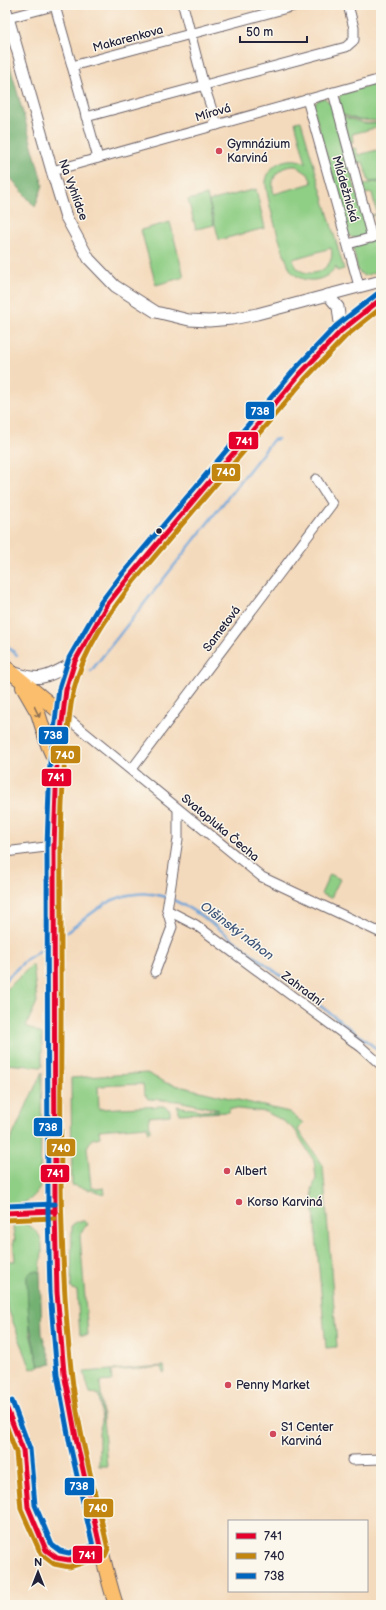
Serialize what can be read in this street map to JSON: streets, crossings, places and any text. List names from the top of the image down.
{
  "streets": {
    "street": [
      "Makarenkova",
      "Mírová",
      "Mládežnická",
      "Na Vyhlídce",
      "Sametová",
      "Svatopluka Čecha",
      "Zahradní"
    ]
  },
  "crossings": [
    ["Mírová", "Mládežnická"],
    ["Mírová", "Na Vyhlídce"],
    ["Mládežnická", "Na Vyhlídce"],
    ["Sametová", "Svatopluka Čecha"]
  ],
  "water": ["Olšinský náhon"],
  "places": [
    "Gymnázium Karviná",
    "Albert",
    "Korso Karviná",
    "Penny Market",
    "S1 Center Karviná"
  ],
  "lines": ["transit line 738", "transit line 741", "transit line 740"],
  "legend": ["741", "740", "738"],
  "scale_bar": "50 m",
  "north": "top"
}
